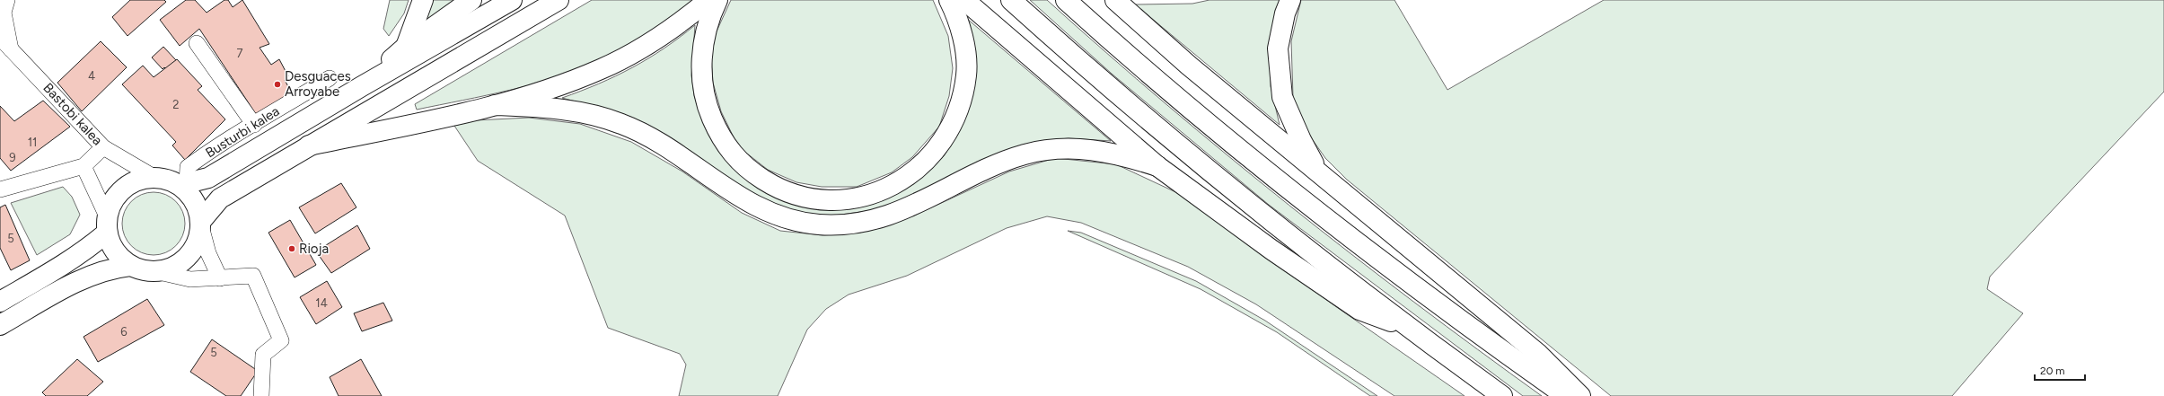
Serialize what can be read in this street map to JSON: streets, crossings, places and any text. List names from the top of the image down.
{
  "streets": {
    "street": ["Bastobi kalea", "Busturbi kalea"]
  },
  "crossings": [
    ["Bastobi kalea", "Busturbi kalea"]
  ],
  "places": ["Desguaces Arroyabe", "Rioja"],
  "house_numbers": [
    "7",
    "4",
    "2",
    "11",
    "9",
    "5",
    "14",
    "6",
    "5"
  ],
  "scale_bar": "20 m"
}
